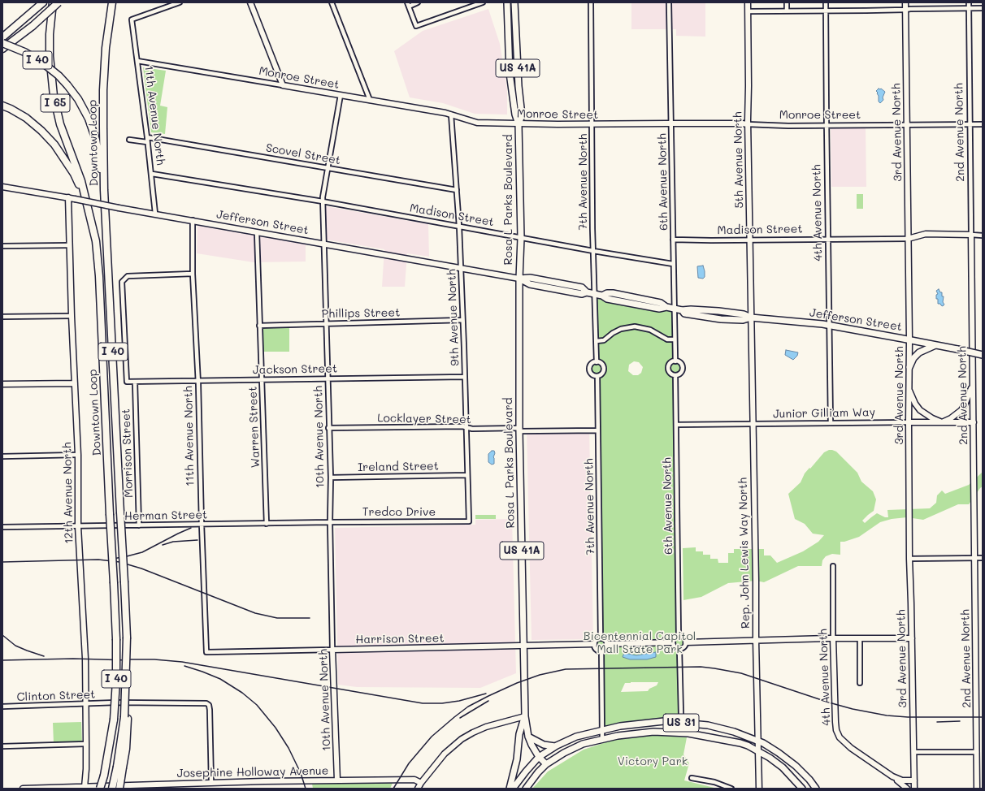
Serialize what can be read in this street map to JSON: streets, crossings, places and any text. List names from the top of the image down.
{
  "streets": {
    "highway": ["I 40", "I 65", "Downtown Loop"],
    "main road": [
      "US 41A",
      "Rosa L Parks Boulevard",
      "Jefferson Street",
      "US 31"
    ],
    "street": [
      "Monroe Street",
      "11th Avenue North",
      "3rd Avenue North",
      "2nd Avenue North",
      "Scovel Street",
      "5th Avenue North",
      "7th Avenue North",
      "6th Avenue North",
      "4th Avenue North",
      "Madison Street",
      "Phillips Street",
      "9th Avenue North",
      "Jackson Street",
      "Junior Gilliam Way",
      "Locklayer Street",
      "Warren Street",
      "10th Avenue North",
      "Morrison Street",
      "Ireland Street",
      "12th Avenue North",
      "Tredco Drive",
      "Herman Street",
      "Rep. John Lewis Way North",
      "Harrison Street",
      "Clinton Street",
      "Josephine Holloway Avenue"
    ]
  },
  "crossings": [
    ["I 40", "Downtown Loop"],
    ["US 41A", "Rosa L Parks Boulevard"],
    ["US 41A", "US 31"],
    ["Monroe Street", "11th Avenue North"],
    ["Monroe Street", "3rd Avenue North"],
    ["Monroe Street", "2nd Avenue North"],
    ["Monroe Street", "5th Avenue North"],
    ["Monroe Street", "7th Avenue North"],
    ["Monroe Street", "6th Avenue North"],
    ["Monroe Street", "Rosa L Parks Boulevard"],
    ["Monroe Street", "4th Avenue North"],
    ["Monroe Street", "9th Avenue North"],
    ["Monroe Street", "10th Avenue North"],
    ["11th Avenue North", "Scovel Street"],
    ["11th Avenue North", "Madison Street"],
    ["11th Avenue North", "Jefferson Street"],
    ["11th Avenue North", "Jackson Street"],
    ["11th Avenue North", "Herman Street"],
    ["11th Avenue North", "Harrison Street"],
    ["3rd Avenue North", "4th Avenue North"],
    ["3rd Avenue North", "Madison Street"],
    ["3rd Avenue North", "Jefferson Street"],
    ["3rd Avenue North", "Junior Gilliam Way"],
    ["2nd Avenue North", "Madison Street"],
    ["2nd Avenue North", "Junior Gilliam Way"],
    ["Scovel Street", "9th Avenue North"],
    ["Scovel Street", "10th Avenue North"],
    ["5th Avenue North", "Madison Street"],
    ["5th Avenue North", "Jefferson Street"],
    ["5th Avenue North", "Rep. John Lewis Way North"],
    ["7th Avenue North", "Madison Street"],
    ["7th Avenue North", "Jefferson Street"],
    ["7th Avenue North", "Locklayer Street"],
    ["7th Avenue North", "Harrison Street"],
    ["6th Avenue North", "Madison Street"],
    ["6th Avenue North", "Jefferson Street"],
    ["6th Avenue North", "Junior Gilliam Way"],
    ["Rosa L Parks Boulevard", "Madison Street"],
    ["Rosa L Parks Boulevard", "Jefferson Street"],
    ["Rosa L Parks Boulevard", "Locklayer Street"],
    ["Rosa L Parks Boulevard", "Harrison Street"],
    ["Rosa L Parks Boulevard", "US 31"],
    ["4th Avenue North", "Madison Street"],
    ["4th Avenue North", "Jefferson Street"],
    ["4th Avenue North", "Junior Gilliam Way"],
    ["Madison Street", "9th Avenue North"],
    ["Madison Street", "10th Avenue North"],
    ["Jefferson Street", "9th Avenue North"],
    ["Jefferson Street", "Warren Street"],
    ["Jefferson Street", "10th Avenue North"],
    ["Jefferson Street", "12th Avenue North"],
    ["Jefferson Street", "Rep. John Lewis Way North"],
    ["Phillips Street", "9th Avenue North"],
    ["Phillips Street", "Warren Street"],
    ["Phillips Street", "10th Avenue North"],
    ["9th Avenue North", "Jackson Street"],
    ["9th Avenue North", "Locklayer Street"],
    ["9th Avenue North", "Ireland Street"],
    ["9th Avenue North", "Tredco Drive"],
    ["Jackson Street", "Warren Street"],
    ["Jackson Street", "10th Avenue North"],
    ["Jackson Street", "Morrison Street"],
    ["Junior Gilliam Way", "Rep. John Lewis Way North"],
    ["Locklayer Street", "10th Avenue North"],
    ["Warren Street", "Herman Street"],
    ["10th Avenue North", "Ireland Street"],
    ["10th Avenue North", "Tredco Drive"],
    ["10th Avenue North", "Herman Street"],
    ["10th Avenue North", "Harrison Street"],
    ["10th Avenue North", "Josephine Holloway Avenue"],
    ["Morrison Street", "Herman Street"],
    ["12th Avenue North", "Herman Street"],
    ["12th Avenue North", "Clinton Street"],
    ["12th Avenue North", "Josephine Holloway Avenue"],
    ["Tredco Drive", "Herman Street"],
    ["Rep. John Lewis Way North", "US 31"],
    ["Clinton Street", "Josephine Holloway Avenue"]
  ],
  "parks": ["Bicentennial Capitol Mall State Park", "Victory Park"]
}
